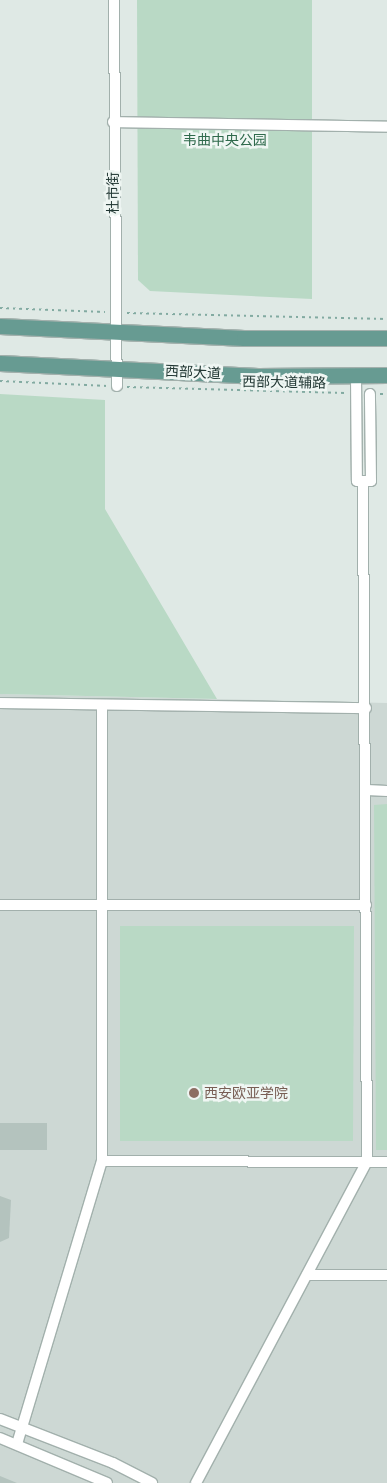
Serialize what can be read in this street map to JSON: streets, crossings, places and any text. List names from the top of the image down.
{
  "streets": {
    "main road": ["西部大道"],
    "street": ["杜市街"],
    "path": ["西部大道辅路"]
  },
  "crossings": [
    ["杜市街", "西部大道"],
    ["杜市街", "西部大道辅路"]
  ],
  "parks": ["韦曲中央公园"],
  "places": ["西安欧亚学院"]
}
